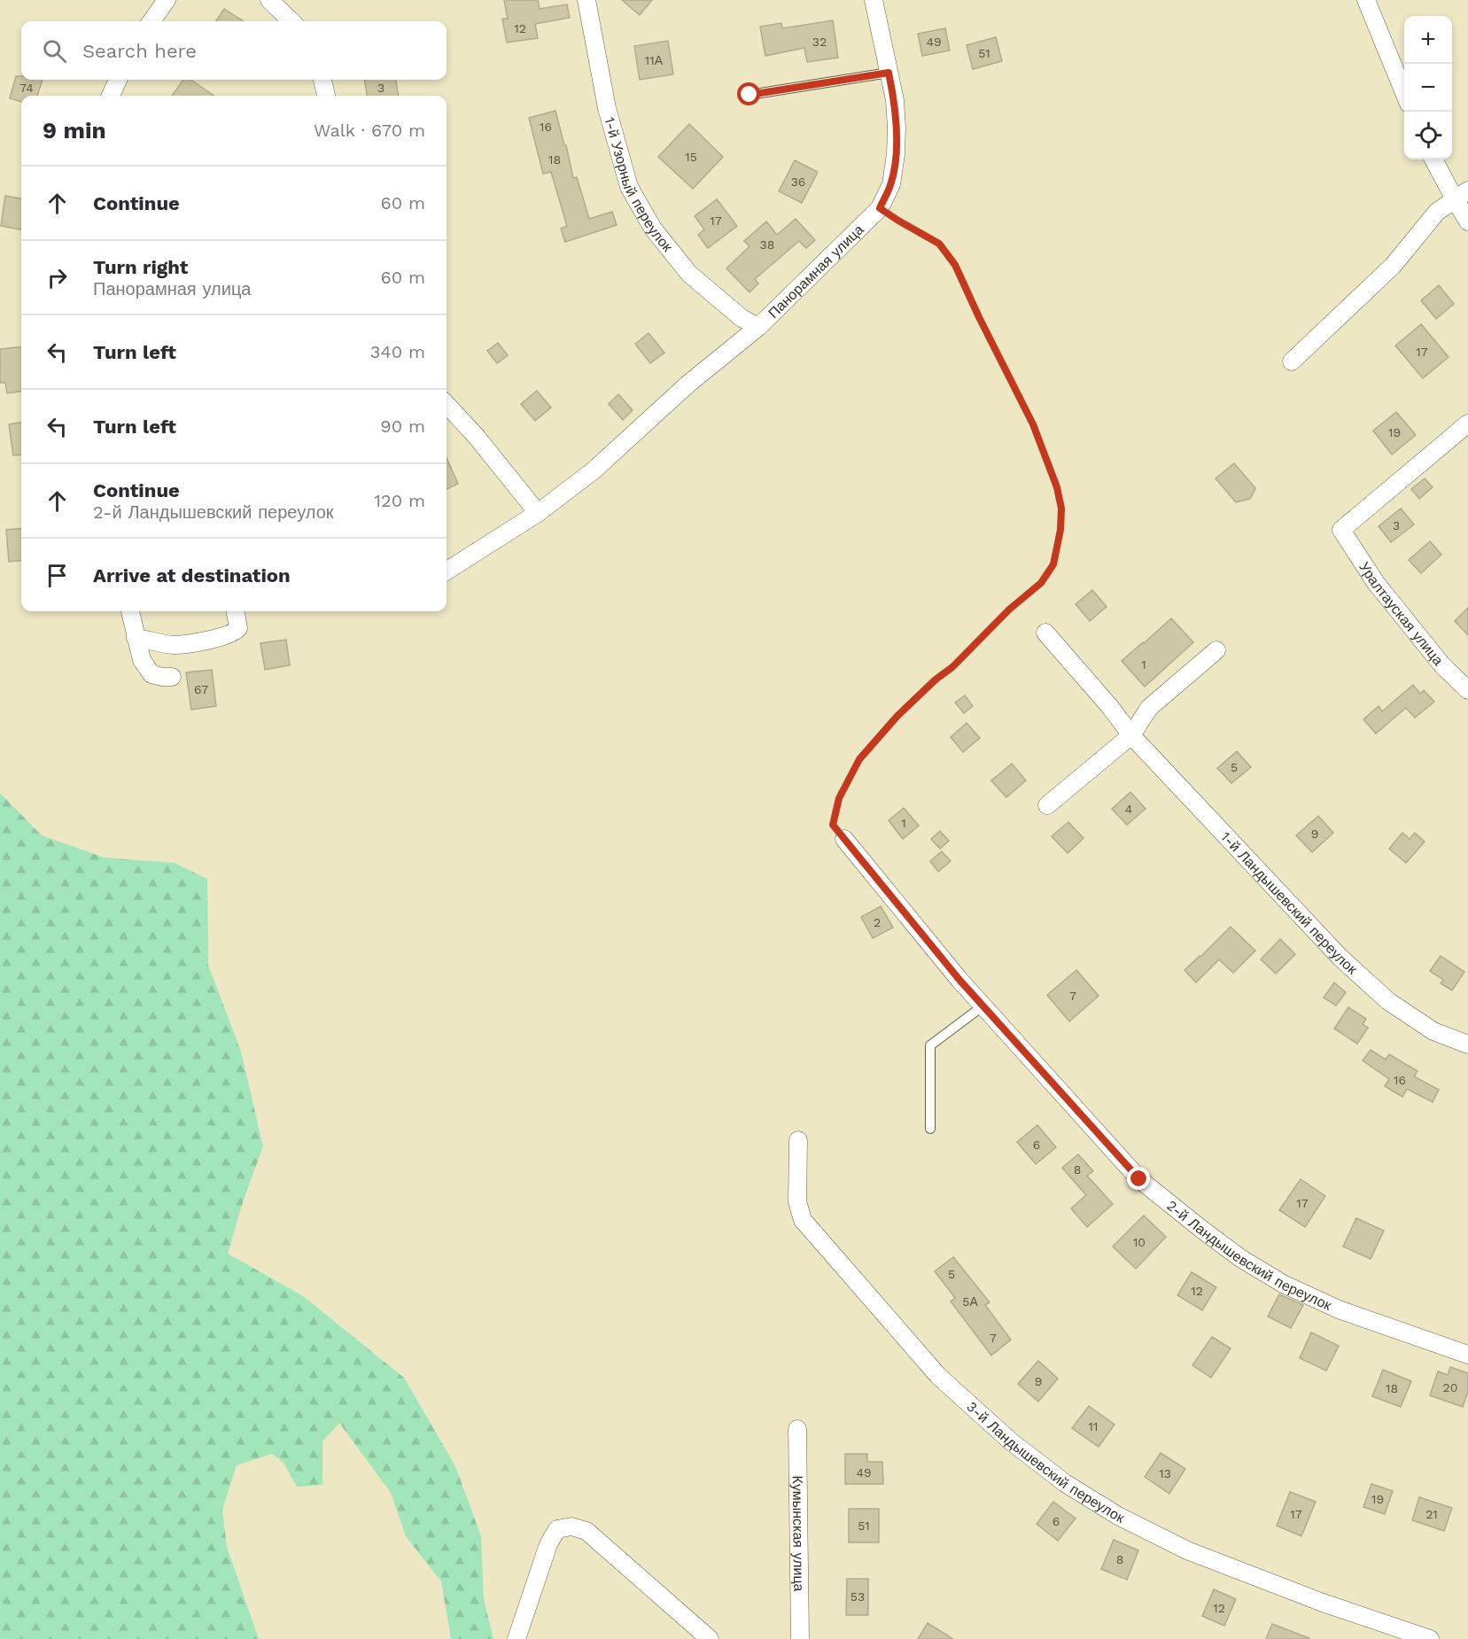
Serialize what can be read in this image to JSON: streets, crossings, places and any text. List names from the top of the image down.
{
  "streets": {
    "street": [
      "1-й Узорный переулок",
      "Панорамная улица",
      "Уралтауская улица",
      "1-й Ландышевский переулок",
      "2-й Ландышевский переулок",
      "3-й Ландышевский переулок",
      "Кумынская улица"
    ]
  },
  "crossings": [
    ["1-й Узорный переулок", "Панорамная улица"]
  ],
  "house_numbers": [
    "12",
    "32",
    "49",
    "51",
    "11А",
    "74",
    "3",
    "16",
    "15",
    "18",
    "36",
    "17",
    "38",
    "17",
    "19",
    "3",
    "1",
    "67",
    "5",
    "4",
    "1",
    "9",
    "2",
    "7",
    "16",
    "6",
    "8",
    "17",
    "10",
    "5",
    "12",
    "5А",
    "7",
    "9",
    "20",
    "18",
    "11",
    "49",
    "13",
    "19",
    "17",
    "21",
    "6",
    "51",
    "8",
    "53",
    "12"
  ],
  "page": {
    "map_buttons": ["+", "−"],
    "search": "Search here",
    "heading": ["9 min", "Walk · 670 m"],
    "list": [
      ["Continue", "60 m"],
      ["Turn right", "Панорамная улица", "60 m"],
      ["Turn left", "340 m"],
      ["Turn left", "90 m"],
      ["Continue", "2-й Ландышевский переулок", "120 m"],
      "Arrive at destination"
    ]
  }
}
